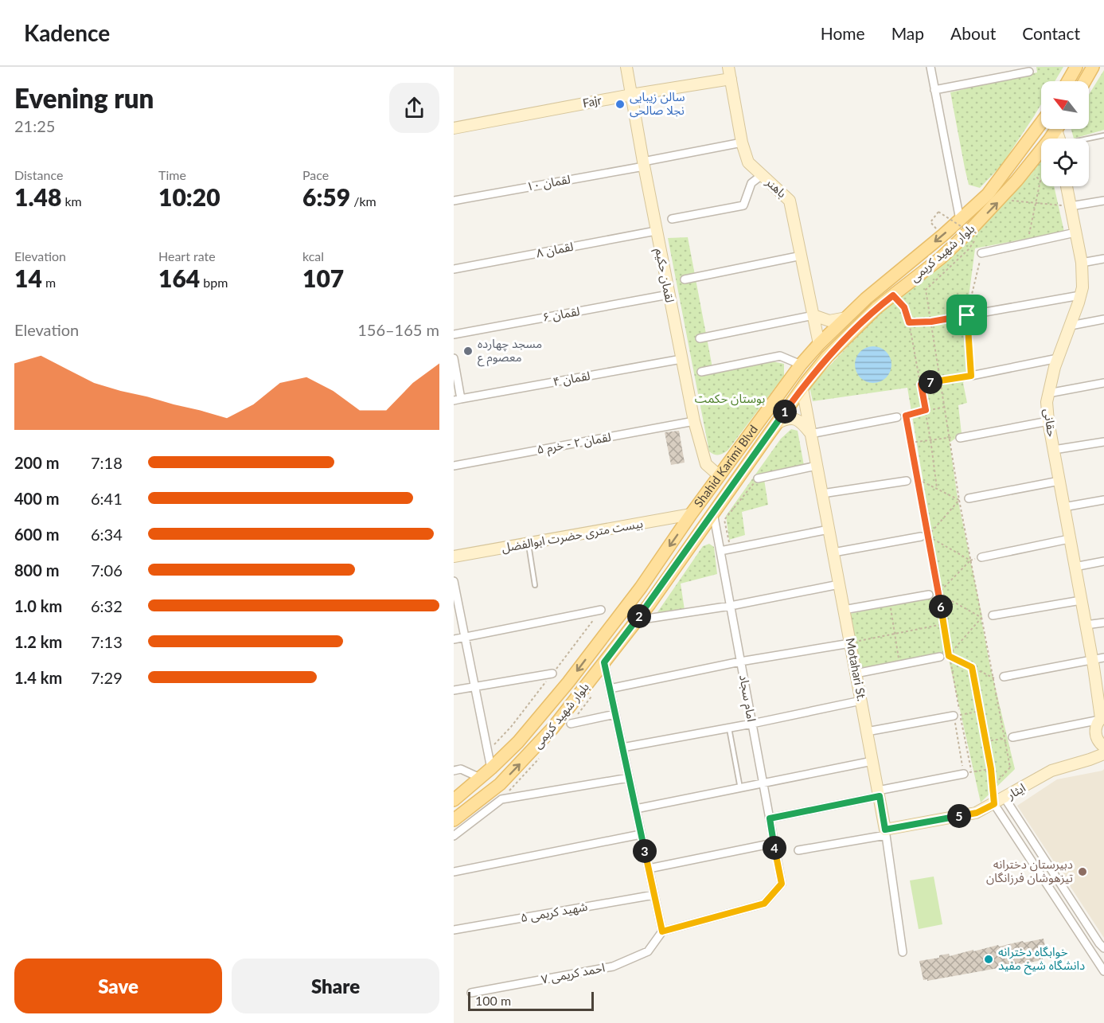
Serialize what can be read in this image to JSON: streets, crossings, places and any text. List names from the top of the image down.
{
  "streets": {
    "main road": [
      "Fajr",
      "باهنر",
      "بلوار شهید کریمی",
      "لقمان حکیم",
      "حقانی",
      "Shahid Karimi Blvd",
      "بیست متری حضرت ابوالفضل",
      "Motahari St.",
      "ایثار"
    ],
    "street": [
      "لقمان ۱۰",
      "لقمان ۸",
      "لقمان ۶",
      "لقمان ۴",
      "لقمان ۲ - خرم ۵",
      "امام سجاد",
      "شهید کریمی ۵",
      "احمد کریمی ۷"
    ]
  },
  "crossings": [
    ["Fajr", "باهنر"],
    ["Fajr", "لقمان حکیم"],
    ["لقمان ۱۰", "باهنر"],
    ["لقمان ۱۰", "لقمان حکیم"],
    ["باهنر", "Shahid Karimi Blvd"],
    ["لقمان ۸", "لقمان حکیم"],
    ["بلوار شهید کریمی", "Motahari St."],
    ["بلوار شهید کریمی", "امام سجاد"],
    ["لقمان حکیم", "لقمان ۶"],
    ["لقمان حکیم", "لقمان ۴"],
    ["لقمان حکیم", "لقمان ۲ - خرم ۵"],
    ["لقمان حکیم", "Shahid Karimi Blvd"],
    ["Shahid Karimi Blvd", "بیست متری حضرت ابوالفضل"],
    ["Motahari St.", "ایثار"],
    ["امام سجاد", "احمد کریمی ۷"]
  ],
  "one_way": ["بلوار شهید کریمی", "Shahid Karimi Blvd"],
  "parks": ["بوستان حکمت"],
  "places": [
    "سالن زیبایی نجلا صالحی",
    "مسجد چهارده معصوم ع",
    "دبیرستان دخترانه تیزهوشان فرزانگان",
    "خوابگاه دخترانه دانشگاه شیخ مفید"
  ],
  "scale_bar": "100 m",
  "north": "top left",
  "page": {
    "header": "Kadence",
    "nav": [
      "Home",
      "Map",
      "About",
      "Contact"
    ],
    "heading": ["Evening run", "21:25"],
    "stats": [
      ["Distance", "1.48 km"],
      ["Time", "10:20"],
      ["Pace", "6:59 /km"],
      ["Elevation", "14 m"],
      ["Heart rate", "164 bpm"],
      ["kcal", "107"]
    ],
    "chart": ["Elevation", "156–165 m"],
    "pins": [
      "7",
      "1",
      "6",
      "2",
      "5",
      "4",
      "3"
    ],
    "list": [
      {
        "name": "200 m",
        "note": "7:18"
      },
      {
        "name": "400 m",
        "note": "6:41"
      },
      {
        "name": "600 m",
        "note": "6:34"
      },
      {
        "name": "800 m",
        "note": "7:06"
      },
      {
        "name": "1.0 km",
        "note": "6:32"
      },
      {
        "name": "1.2 km",
        "note": "7:13"
      },
      {
        "name": "1.4 km",
        "note": "7:29"
      }
    ],
    "buttons": ["Save", "Share"],
    "scale": "100 m"
  }
}
